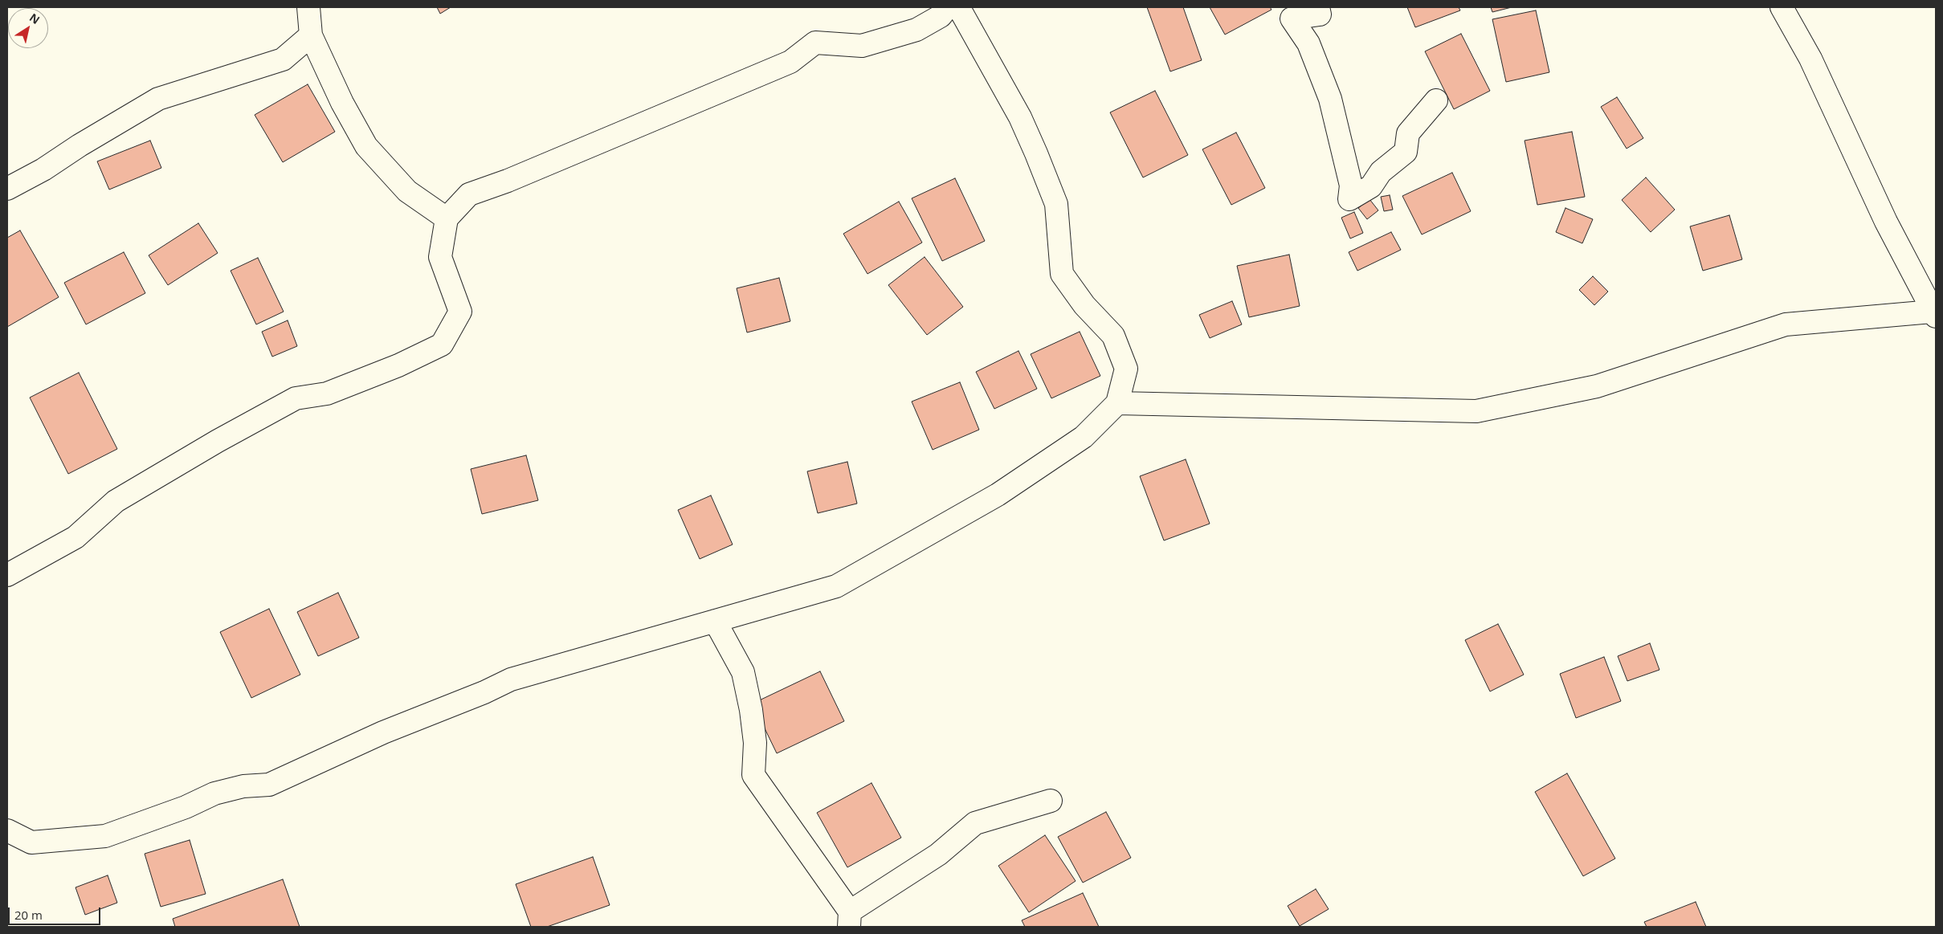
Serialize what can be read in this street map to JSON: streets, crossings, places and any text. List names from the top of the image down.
{
  "scale_bar": "20 m",
  "north": "top right"
}
